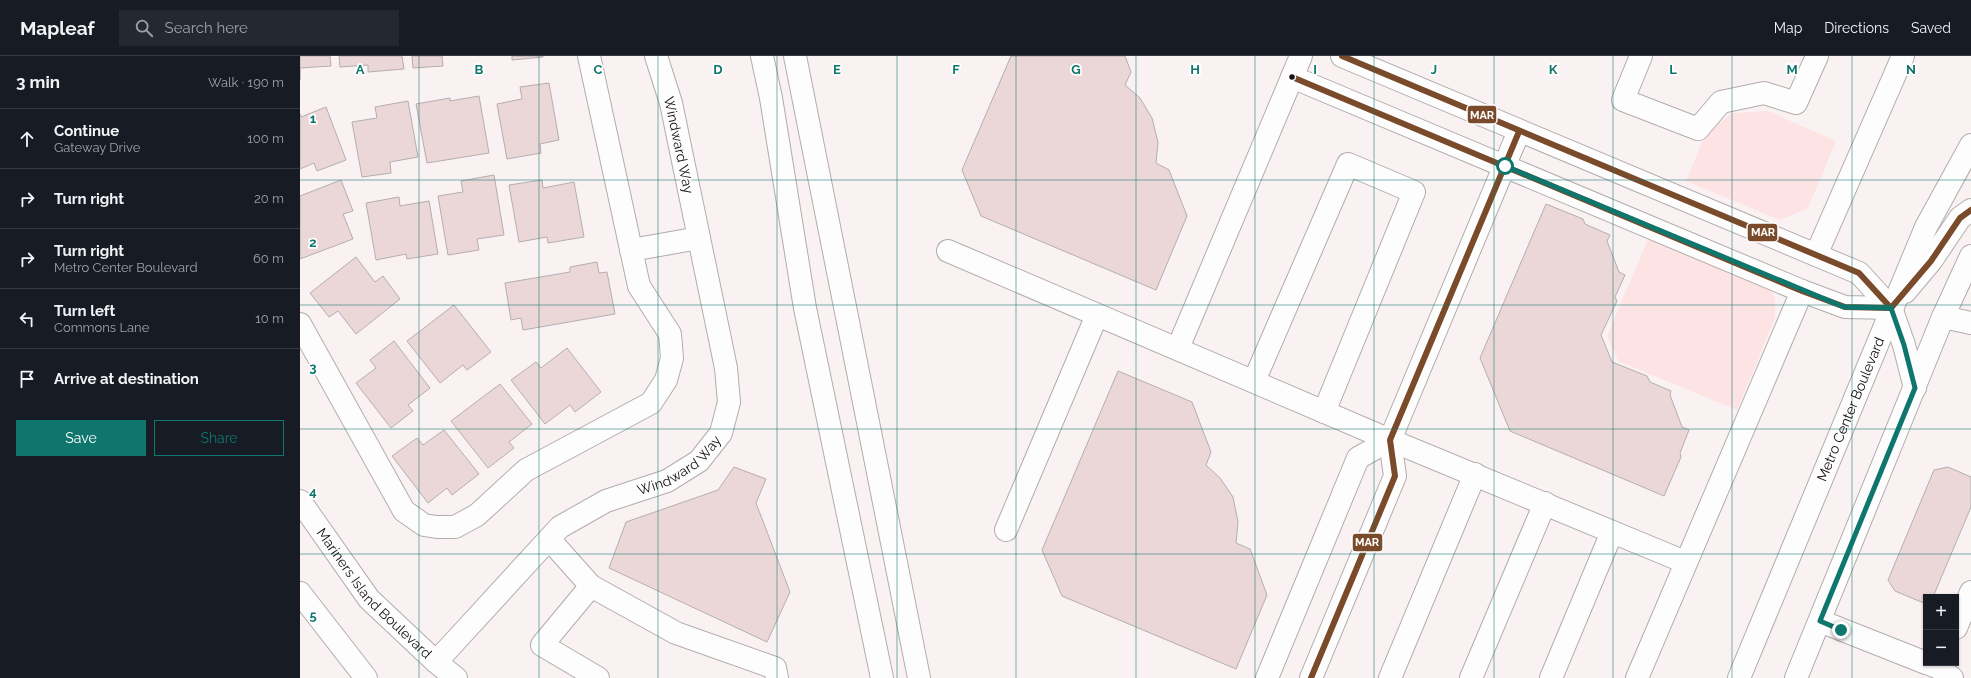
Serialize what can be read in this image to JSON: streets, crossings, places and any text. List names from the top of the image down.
{
  "streets": {
    "main road": ["Windward Way", "Metro Center Boulevard", "Mariners Island Boulevard"]
  },
  "crossings": [
    ["Windward Way", "Mariners Island Boulevard"]
  ],
  "lines": ["transit line MAR"],
  "page": {
    "header": "Mapleaf",
    "search": "Search here",
    "nav": ["Map", "Directions", "Saved"],
    "heading": ["3 min", "Walk · 190 m"],
    "list": [
      ["Continue", "Gateway Drive", "100 m"],
      ["Turn right", "20 m"],
      ["Turn right", "Metro Center Boulevard", "60 m"],
      ["Turn left", "Commons Lane", "10 m"],
      "Arrive at destination"
    ],
    "buttons": ["Save", "Share"],
    "map_buttons": ["+", "−"]
  },
  "grid": {
    "columns": [
      "A",
      "B",
      "C",
      "D",
      "E",
      "F",
      "G",
      "H",
      "I",
      "J",
      "K",
      "L",
      "M",
      "N"
    ],
    "rows": [
      "1",
      "2",
      "3",
      "4",
      "5"
    ]
  }
}
